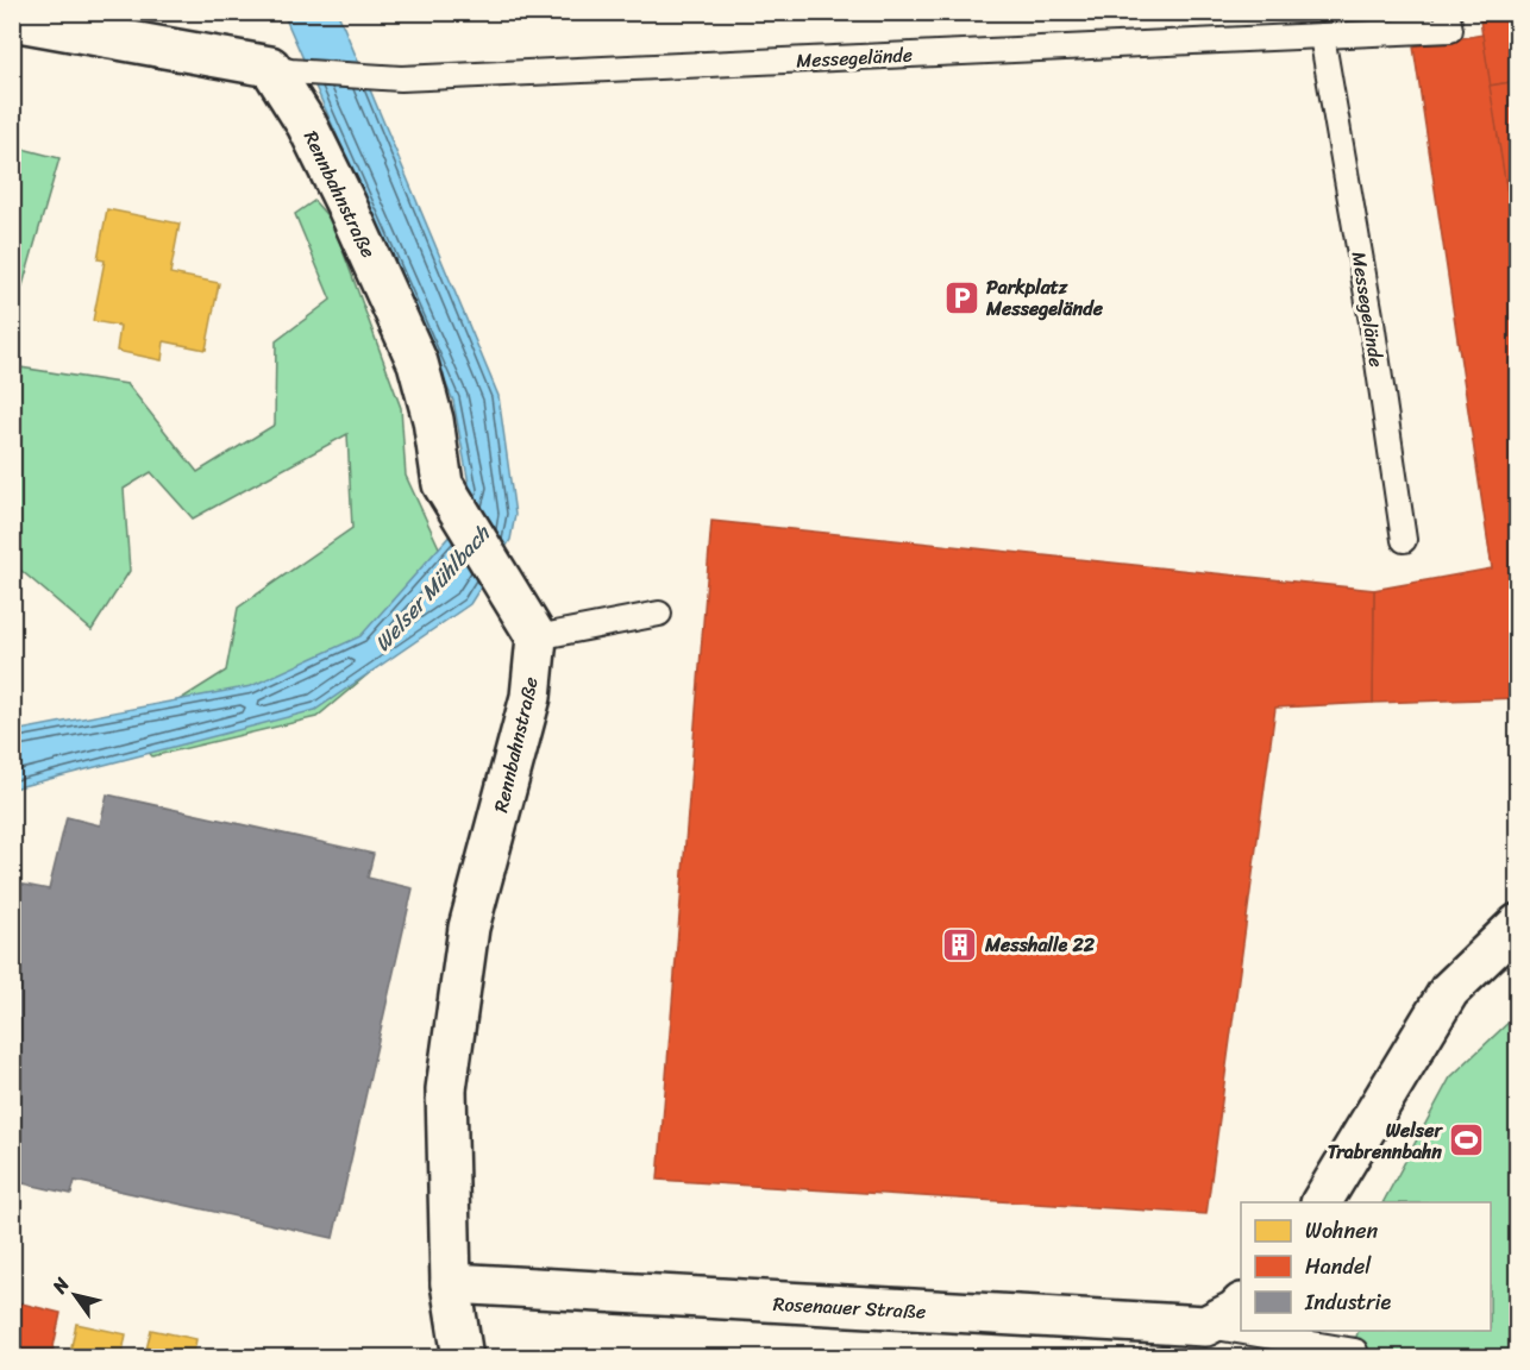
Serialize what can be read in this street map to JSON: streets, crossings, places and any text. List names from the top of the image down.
{
  "streets": {
    "street": ["Rennbahnstraße", "Rosenauer Straße"],
    "lane": ["Messegelände"]
  },
  "crossings": [
    ["Messegelände", "Rennbahnstraße"],
    ["Rennbahnstraße", "Rosenauer Straße"]
  ],
  "water": ["Welser Mühlbach"],
  "places": {
    "parking": ["Parkplatz Messegelände"],
    "building": ["Messhalle 22"],
    "sports": ["Welser Trabrennbahn"]
  },
  "legend": ["Wohnen", "Handel", "Industrie"],
  "north": "top left"
}
